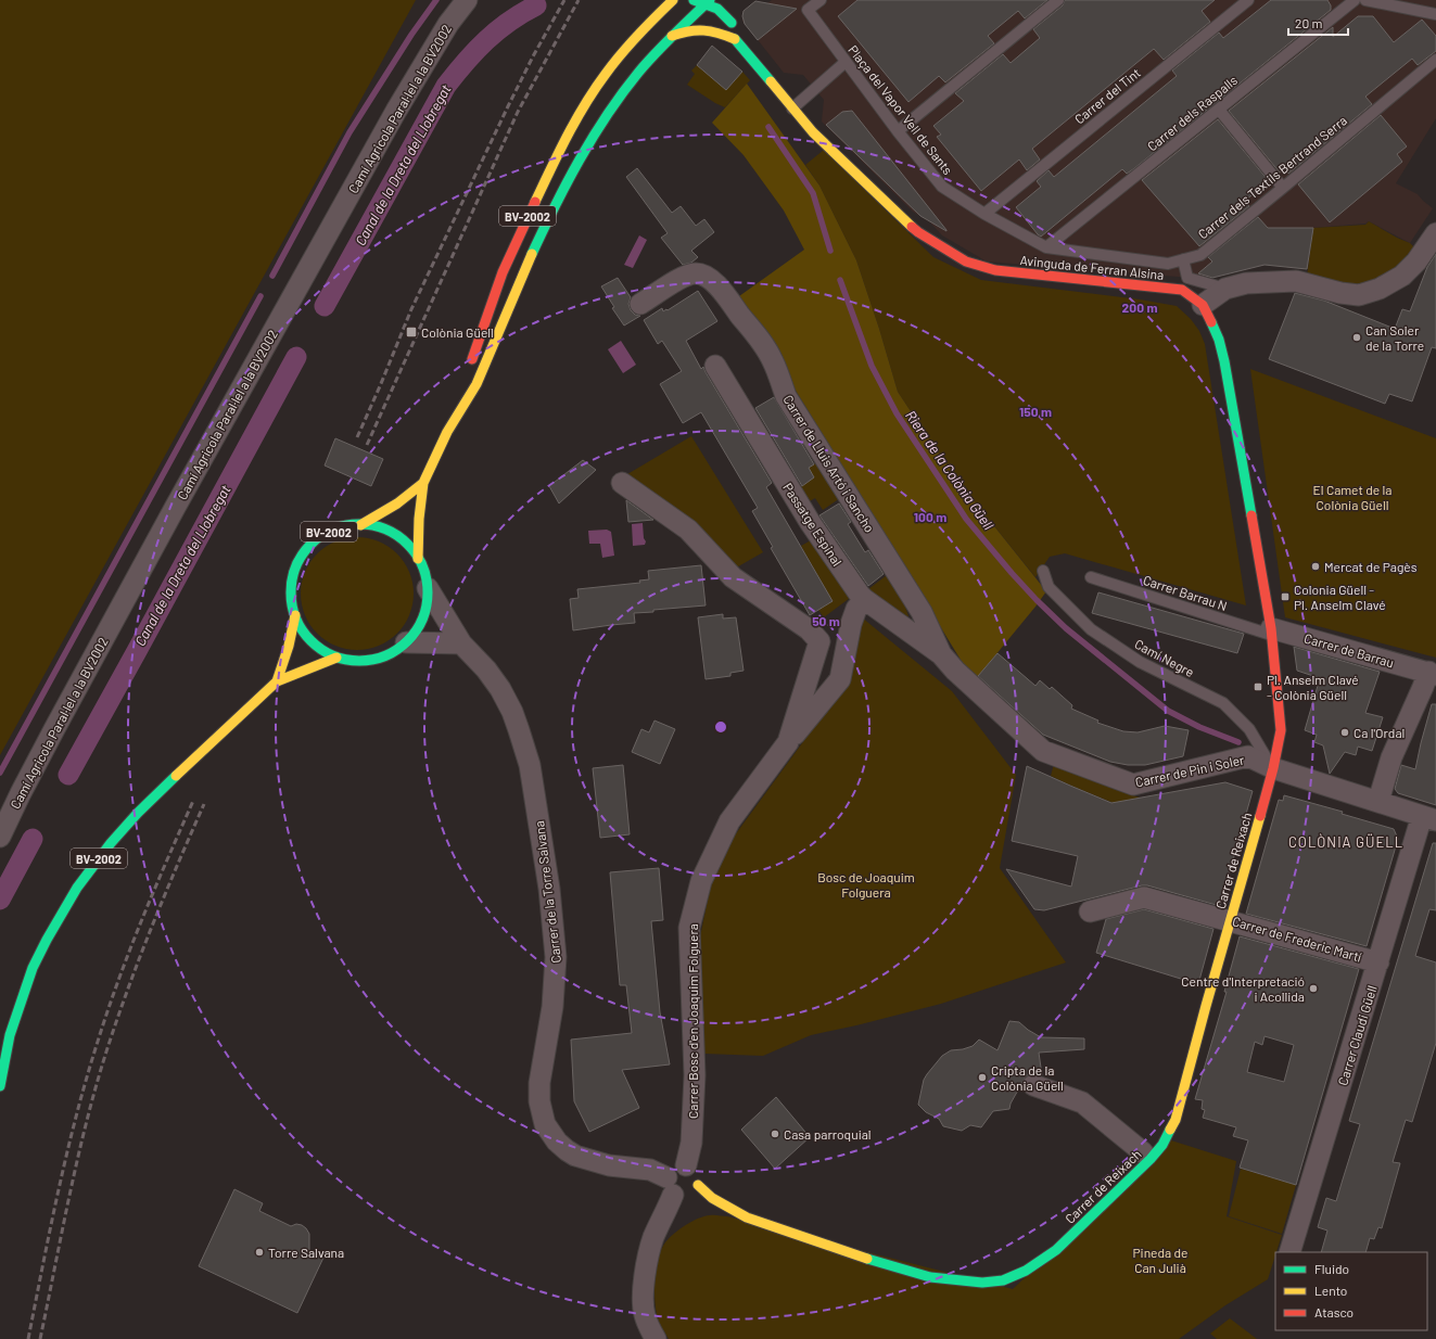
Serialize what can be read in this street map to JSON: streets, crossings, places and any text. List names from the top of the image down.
{
  "streets": {
    "main road": ["BV-2002", "Avinguda de Ferran Alsina", "Carrer de Reixach"],
    "street": [
      "Camí Agricola Paral·lel a la BV2002",
      "Carrer de Lluis Artó i Sancho",
      "Passatge Espinal",
      "Carrer de Barrau",
      "Carrer de Pin i Soler",
      "Carrer de la Torre Salvana",
      "Carrer de Frederic Martí",
      "Carrer Bosc d'en Joaquim Folguera",
      "Carrer Claudi Güell"
    ],
    "lane": [
      "Carrer del Tint",
      "Plaça del Vapor Vell de Sants",
      "Carrer dels Raspalls",
      "Carrer dels Textils Bertrand Serra",
      "Carrer Barrau N",
      "Camí Negre"
    ]
  },
  "crossings": [
    ["Carrer del Tint", "Plaça del Vapor Vell de Sants"],
    ["Carrer del Tint", "Carrer dels Textils Bertrand Serra"],
    ["Plaça del Vapor Vell de Sants", "Carrer dels Textils Bertrand Serra"],
    ["Carrer dels Raspalls", "Carrer dels Textils Bertrand Serra"],
    ["BV-2002", "Avinguda de Ferran Alsina"],
    ["BV-2002", "Carrer de la Torre Salvana"],
    ["Avinguda de Ferran Alsina", "Carrer Barrau N"],
    ["Avinguda de Ferran Alsina", "Carrer de Barrau"],
    ["Avinguda de Ferran Alsina", "Carrer de Reixach"],
    ["Carrer de Lluis Artó i Sancho", "Passatge Espinal"],
    ["Carrer de Lluis Artó i Sancho", "Carrer de Pin i Soler"],
    ["Passatge Espinal", "Carrer de Pin i Soler"],
    ["Carrer Barrau N", "Carrer de Barrau"],
    ["Carrer Barrau N", "Carrer de Reixach"],
    ["Carrer de Barrau", "Carrer de Pin i Soler"],
    ["Carrer de Barrau", "Carrer de Reixach"],
    ["Camí Negre", "Carrer de Pin i Soler"],
    ["Camí Negre", "Carrer de Reixach"],
    ["Carrer de Pin i Soler", "Carrer de Reixach"],
    ["Carrer de Pin i Soler", "Carrer Claudi Güell"],
    ["Carrer de Reixach", "Carrer de la Torre Salvana"],
    ["Carrer de Reixach", "Carrer de Frederic Martí"],
    ["Carrer de Reixach", "Carrer Bosc d'en Joaquim Folguera"],
    ["Carrer de la Torre Salvana", "Carrer Bosc d'en Joaquim Folguera"],
    ["Carrer de Frederic Martí", "Carrer Claudi Güell"]
  ],
  "districts": ["COLÒNIA GÜELL"],
  "water": ["Canal de la Dreta del Llobregat", "Riera de la Colònia Güell"],
  "parks": ["El Camet de la Colònia Güell", "Bosc de Joaquim Folguera", "Pineda de Can Julià"],
  "places": {
    "transit": ["Colònia Güell", "Colonia Güell - Pl. Anselm Clavé", "Pl. Anselm Clavé - Colònia Güell"],
    "other": [
      "Can Soler de la Torre",
      "Mercat de Pagès",
      "Ca l'Ordal",
      "Centre d'Interpretació i Acollida",
      "Cripta de la Colònia Güell",
      "Casa parroquial",
      "Torre Salvana"
    ]
  },
  "legend": ["Fluido", "Lento", "Atasco"],
  "scale_bar": "20 m",
  "rings": [
    "200 m",
    "150 m",
    "100 m",
    "50 m"
  ]
}
